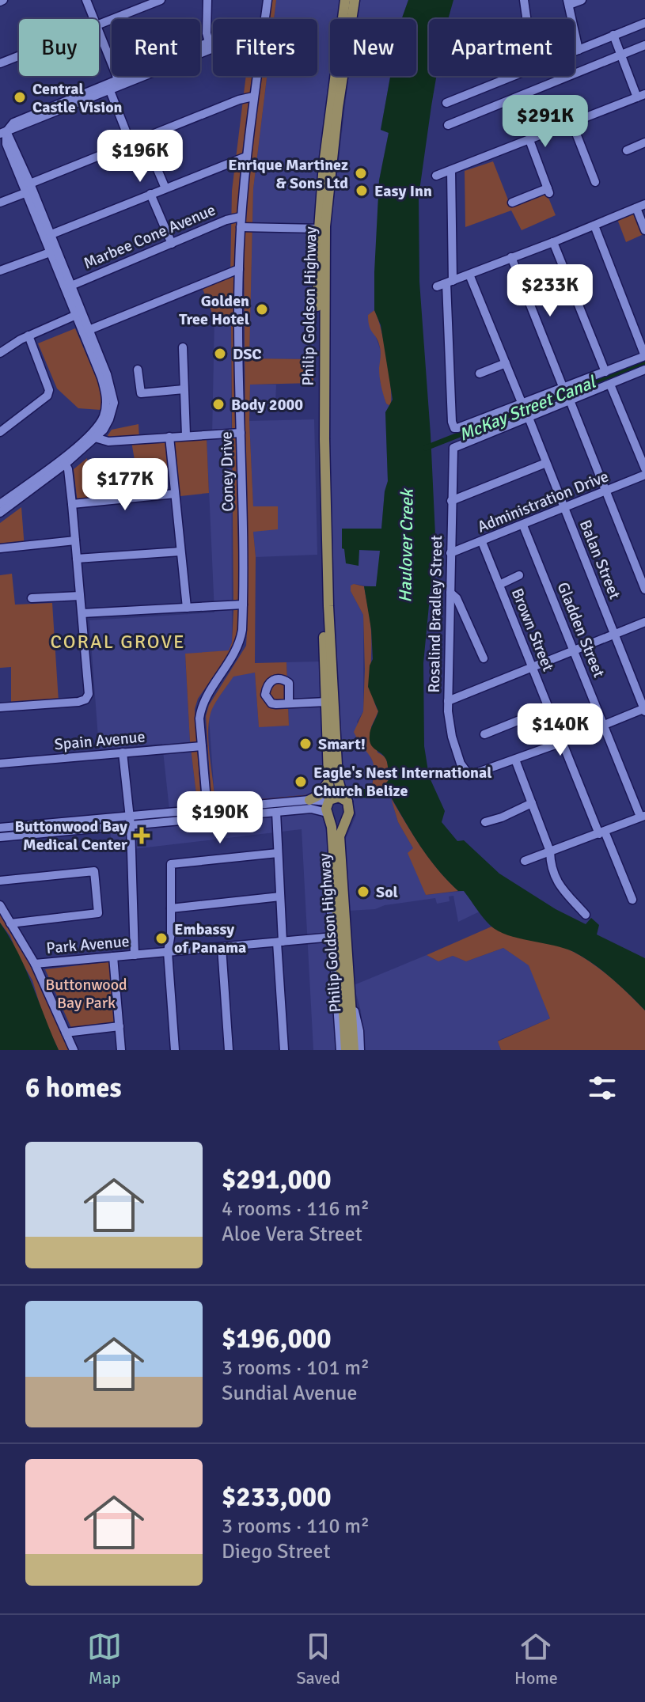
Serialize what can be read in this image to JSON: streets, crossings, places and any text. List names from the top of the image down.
{
  "streets": {
    "main road": ["Philip Goldson Highway"],
    "street": [
      "Marbee Cone Avenue",
      "Coney Drive",
      "Administration Drive",
      "Balan Street",
      "Rosalind Bradley Street",
      "Brown Street",
      "Gladden Street",
      "Spain Avenue",
      "Park Avenue"
    ]
  },
  "crossings": [
    ["Marbee Cone Avenue", "Coney Drive"],
    ["Coney Drive", "Spain Avenue"],
    ["Administration Drive", "Balan Street"],
    ["Administration Drive", "Rosalind Bradley Street"],
    ["Administration Drive", "Brown Street"],
    ["Administration Drive", "Gladden Street"],
    ["Balan Street", "Rosalind Bradley Street"]
  ],
  "districts": ["CORAL GROVE"],
  "water": ["McKay Street Canal", "Haulover Creek"],
  "parks": ["Buttonwood Bay Park"],
  "places": {
    "other": [
      "Central Castle Vision",
      "Enrique Martinez & Sons Ltd",
      "Easy Inn",
      "Golden Tree Hotel",
      "DSC",
      "Body 2000",
      "Smart!",
      "Eagle's Nest International Church Belize",
      "Sol",
      "Embassy of Panama"
    ],
    "health": ["Buttonwood Bay Medical Center"]
  },
  "page": {
    "chip": [
      "Buy",
      "Rent",
      "Filters",
      "New",
      "Apartment"
    ],
    "price": [
      "$291K",
      "$196K",
      "$233K",
      "$177K",
      "$140K",
      "$190K"
    ],
    "heading": "6 homes",
    "list": [
      {
        "name": "$291,000",
        "note": "4 rooms · 116 m² · Aloe Vera Street"
      },
      {
        "name": "$196,000",
        "note": "3 rooms · 101 m² · Sundial Avenue"
      },
      {
        "name": "$233,000",
        "note": "3 rooms · 110 m² · Diego Street"
      }
    ],
    "tabs": ["Map", "Saved", "Home"]
  }
}
